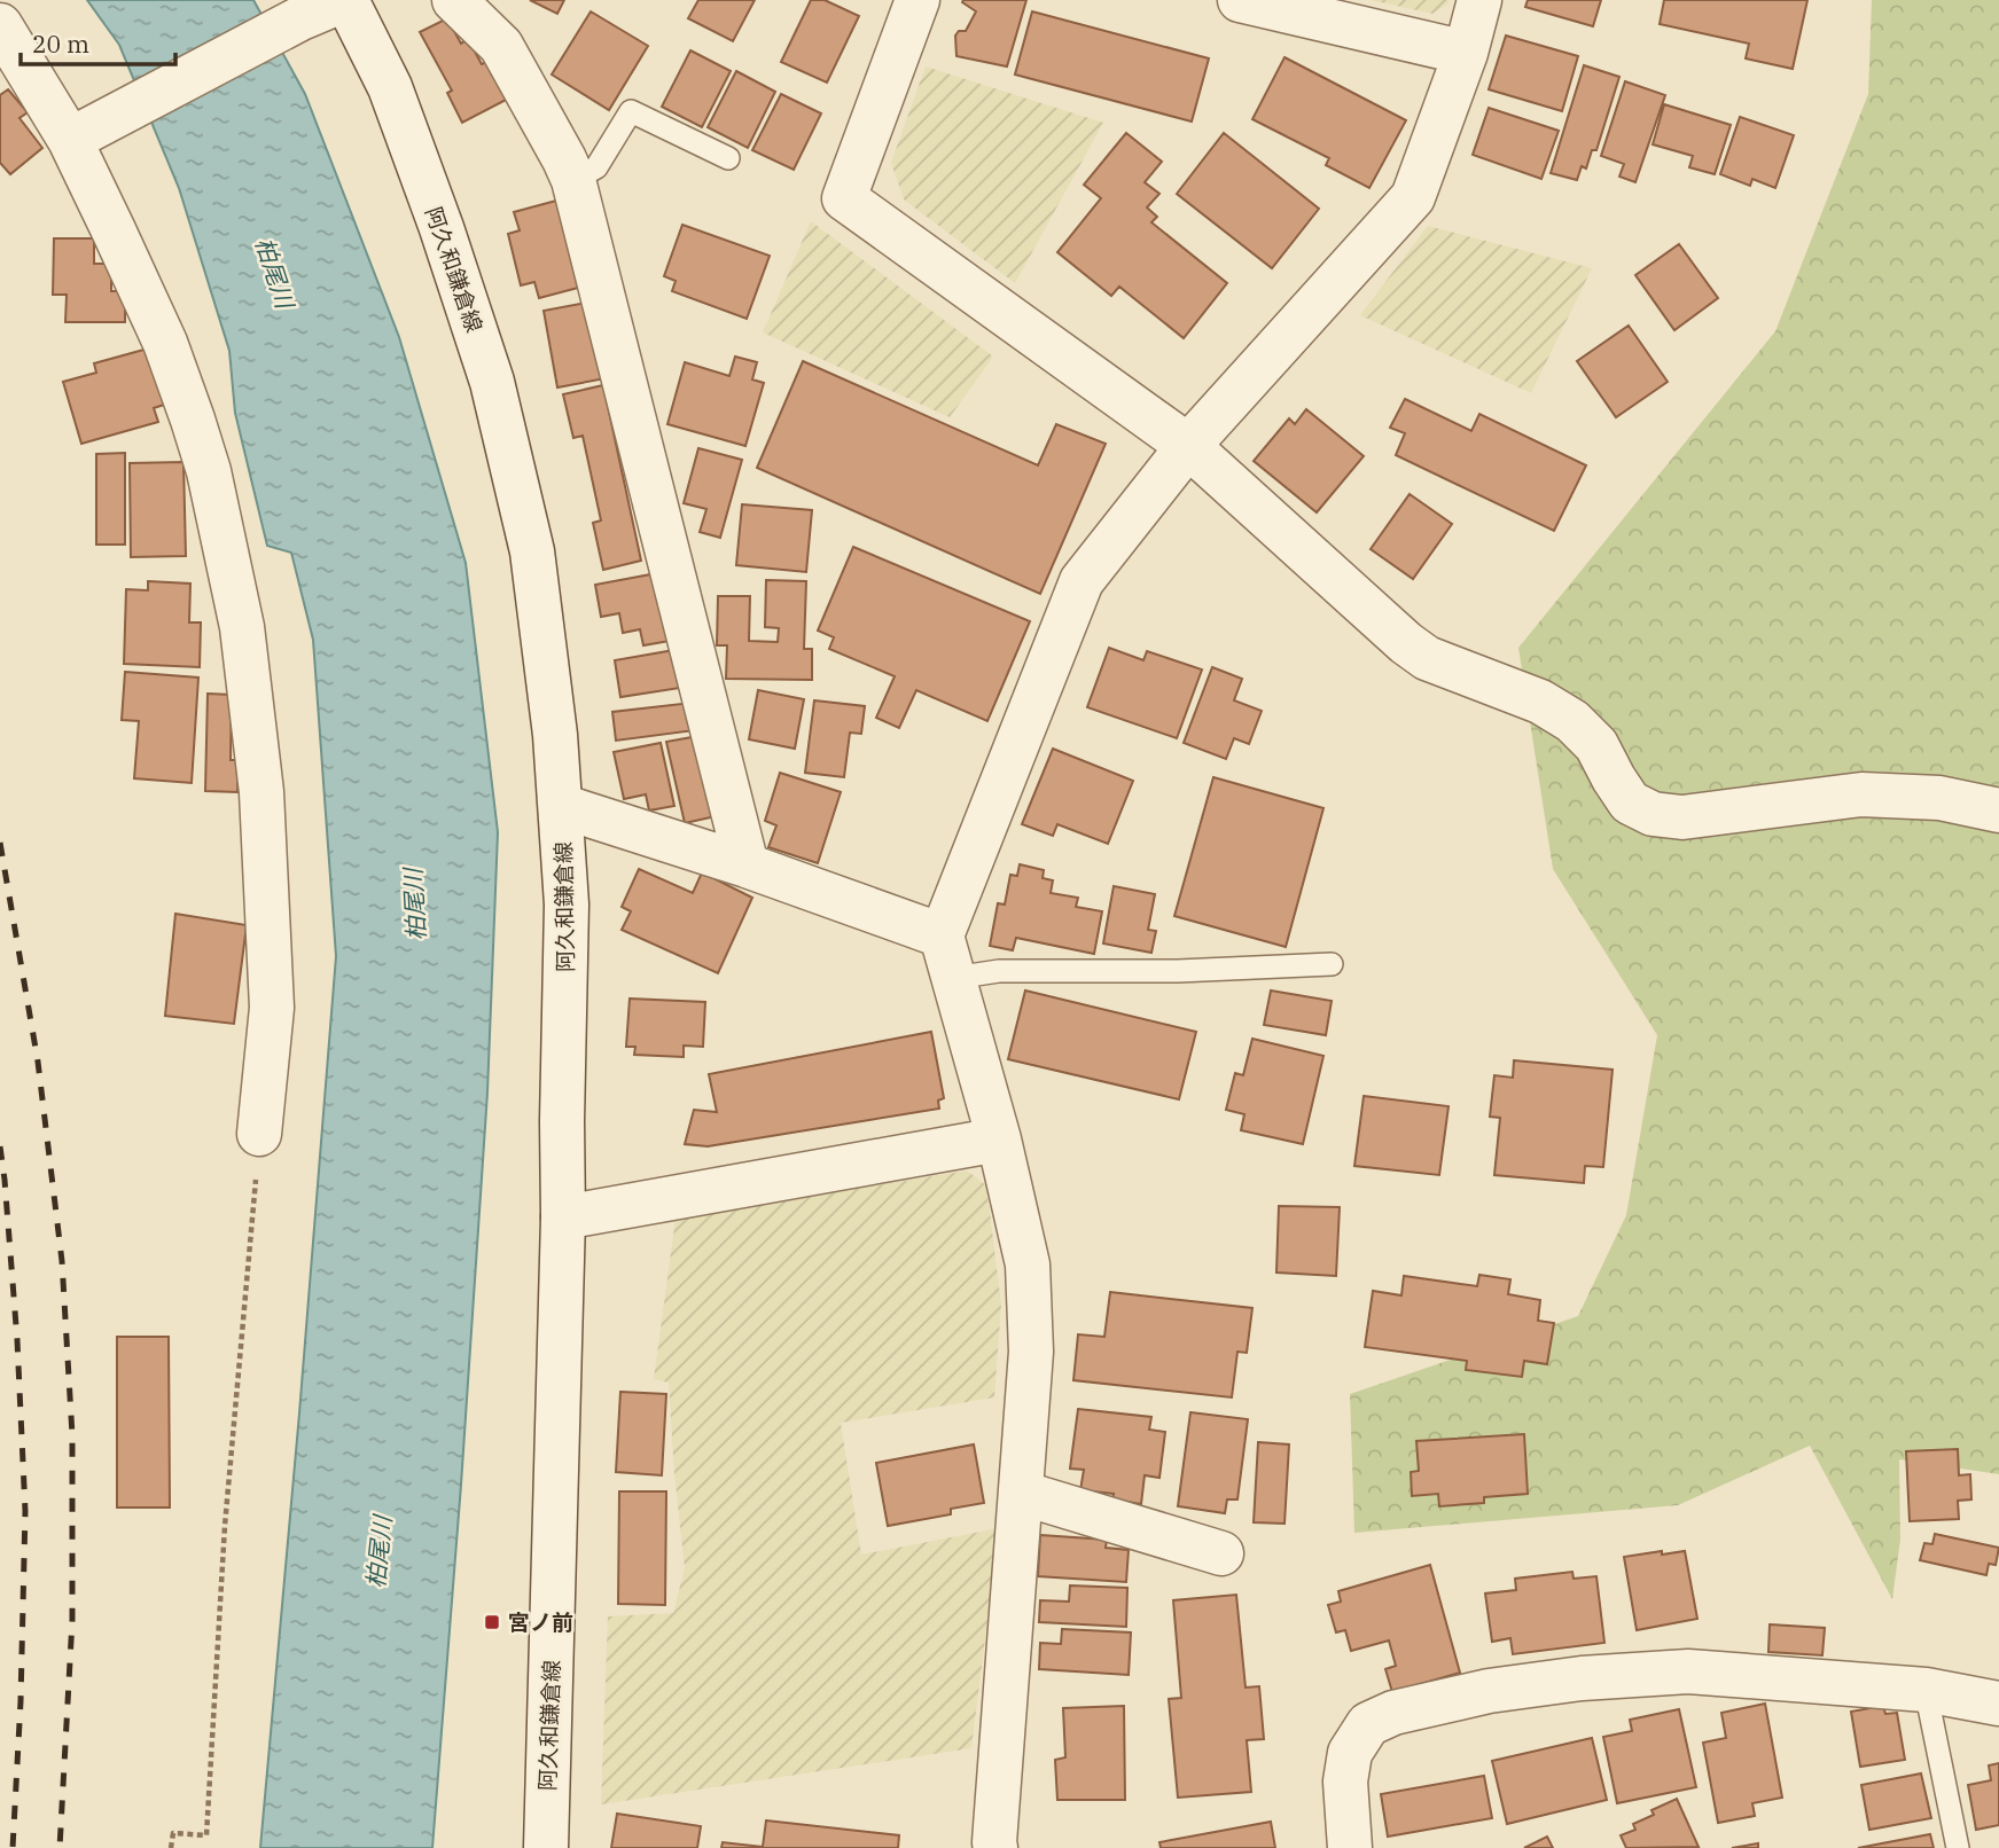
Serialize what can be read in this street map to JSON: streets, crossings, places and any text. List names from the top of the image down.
{
  "streets": {
    "street": ["阿久和鎌倉線"]
  },
  "water": ["柏尾川"],
  "places": {
    "transit": ["宮ノ前"]
  },
  "scale_bar": "20 m"
}
